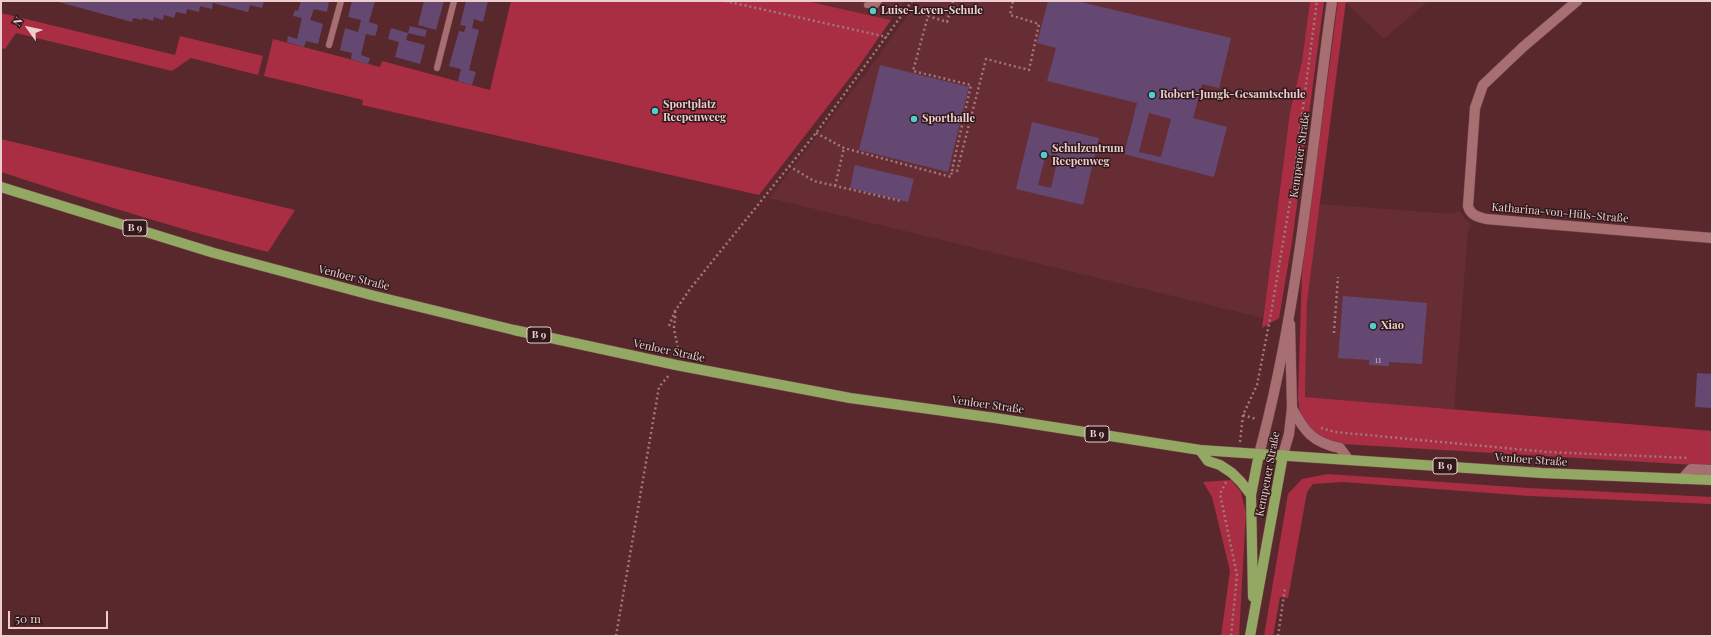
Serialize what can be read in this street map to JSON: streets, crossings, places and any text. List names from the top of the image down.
{
  "streets": {
    "main road": ["Kempener Straße", "B 9", "Venloer Straße"],
    "street": ["Katharina-von-Hüls-Straße"]
  },
  "crossings": [
    ["Kempener Straße", "Venloer Straße"]
  ],
  "places": [
    "Luise-Leven-Schule",
    "Robert-Jungk-Gesamtschule",
    "Sportplatz Reepenweeg",
    "Sporthalle",
    "Schulzentrum Reepenweg",
    "Xiao"
  ],
  "house_numbers": ["11"],
  "scale_bar": "50 m",
  "north": "top left"
}
